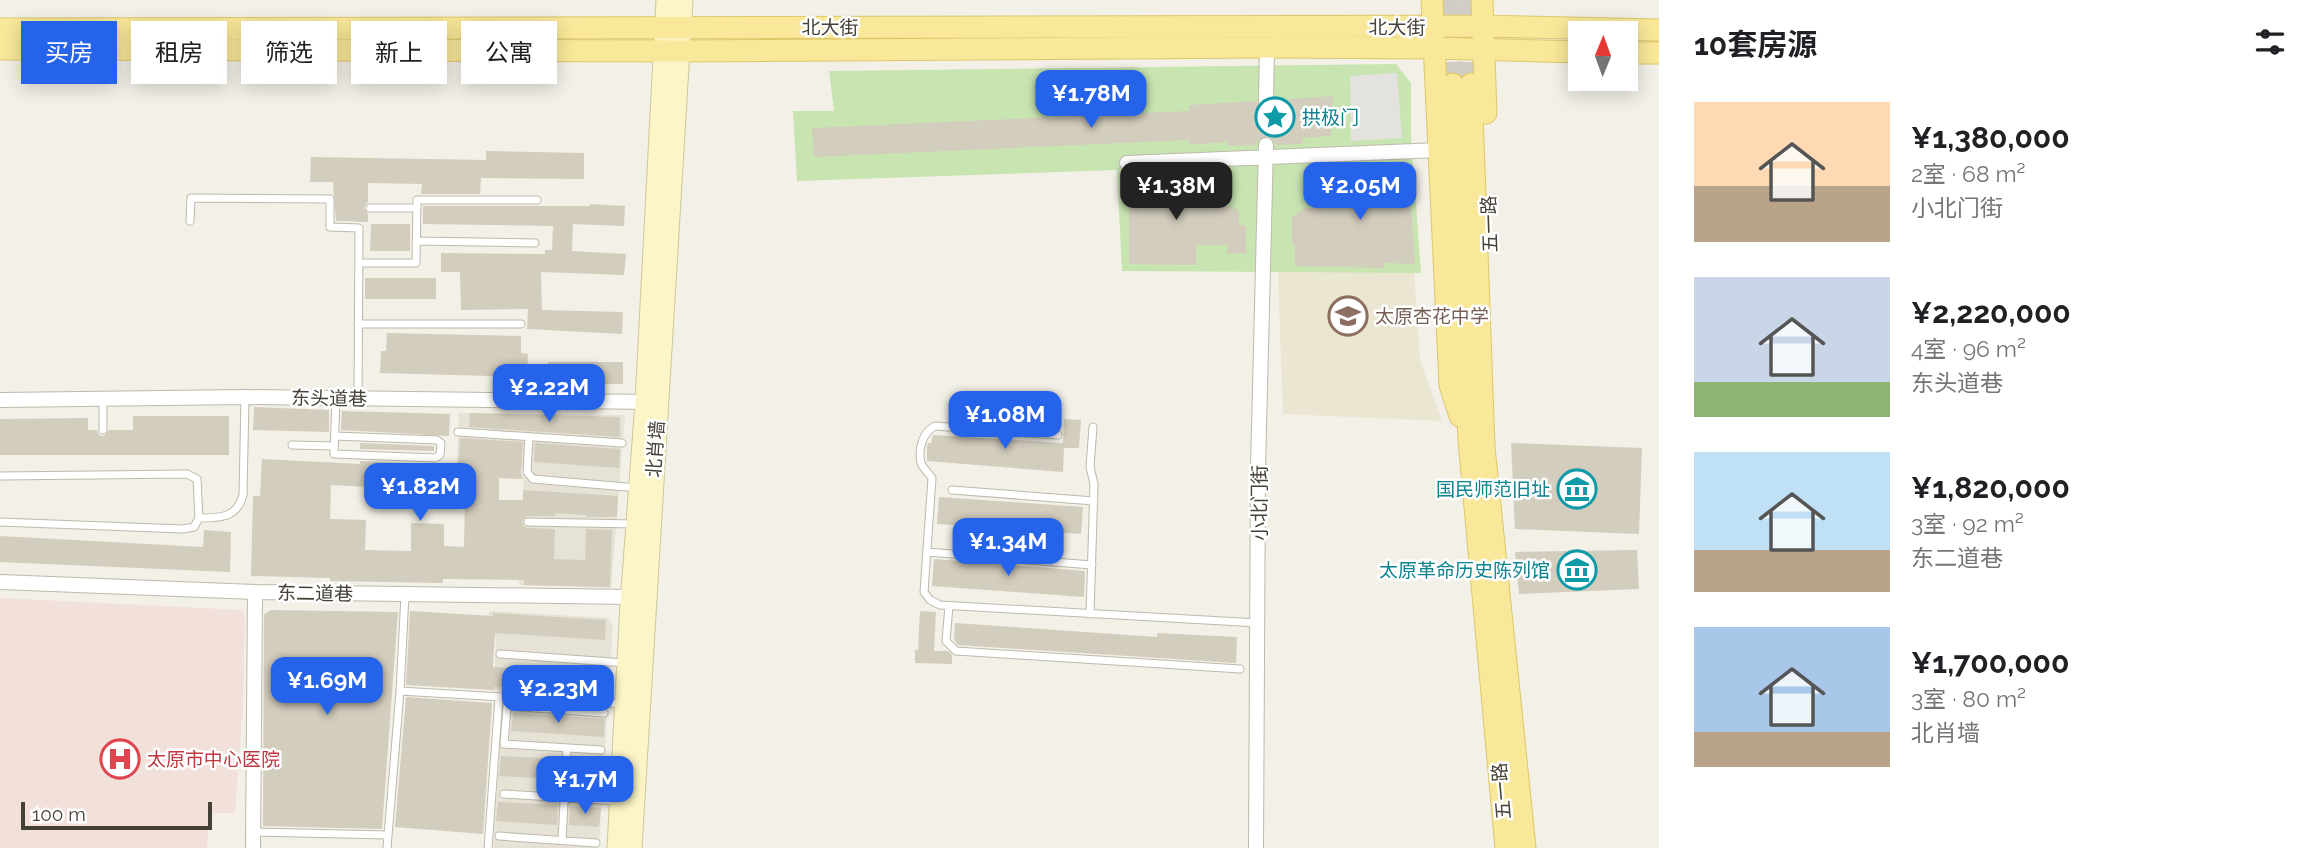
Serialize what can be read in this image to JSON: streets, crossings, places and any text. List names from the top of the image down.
{
  "streets": {
    "main road": ["北大街", "五一路"],
    "street": [
      "东头道巷",
      "北肖墙",
      "小北门街",
      "东二道巷"
    ]
  },
  "crossings": [
    ["北大街", "五一路"],
    ["北大街", "北肖墙"],
    ["东头道巷", "北肖墙"]
  ],
  "places": {
    "place": ["拱极门"],
    "school or university": ["太原杏花中学"],
    "museum": ["国民师范旧址", "太原革命历史陈列馆"],
    "hospital": ["太原市中心医院"]
  },
  "scale_bar": "100 m",
  "north": "top",
  "page": {
    "heading": "10套房源",
    "chip": [
      "买房",
      "租房",
      "筛选",
      "新上",
      "公寓"
    ],
    "price": [
      "¥1.78M",
      "¥1.38M",
      "¥2.05M",
      "¥2.22M",
      "¥1.08M",
      "¥1.82M",
      "¥1.34M",
      "¥1.69M",
      "¥2.23M",
      "¥1.7M"
    ],
    "list": [
      {
        "name": "¥1,380,000",
        "note": "2室 · 68 m² · 小北门街"
      },
      {
        "name": "¥2,220,000",
        "note": "4室 · 96 m² · 东头道巷"
      },
      {
        "name": "¥1,820,000",
        "note": "3室 · 92 m² · 东二道巷"
      },
      {
        "name": "¥1,700,000",
        "note": "3室 · 80 m² · 北肖墙"
      }
    ],
    "scale": "100 m"
  }
}
